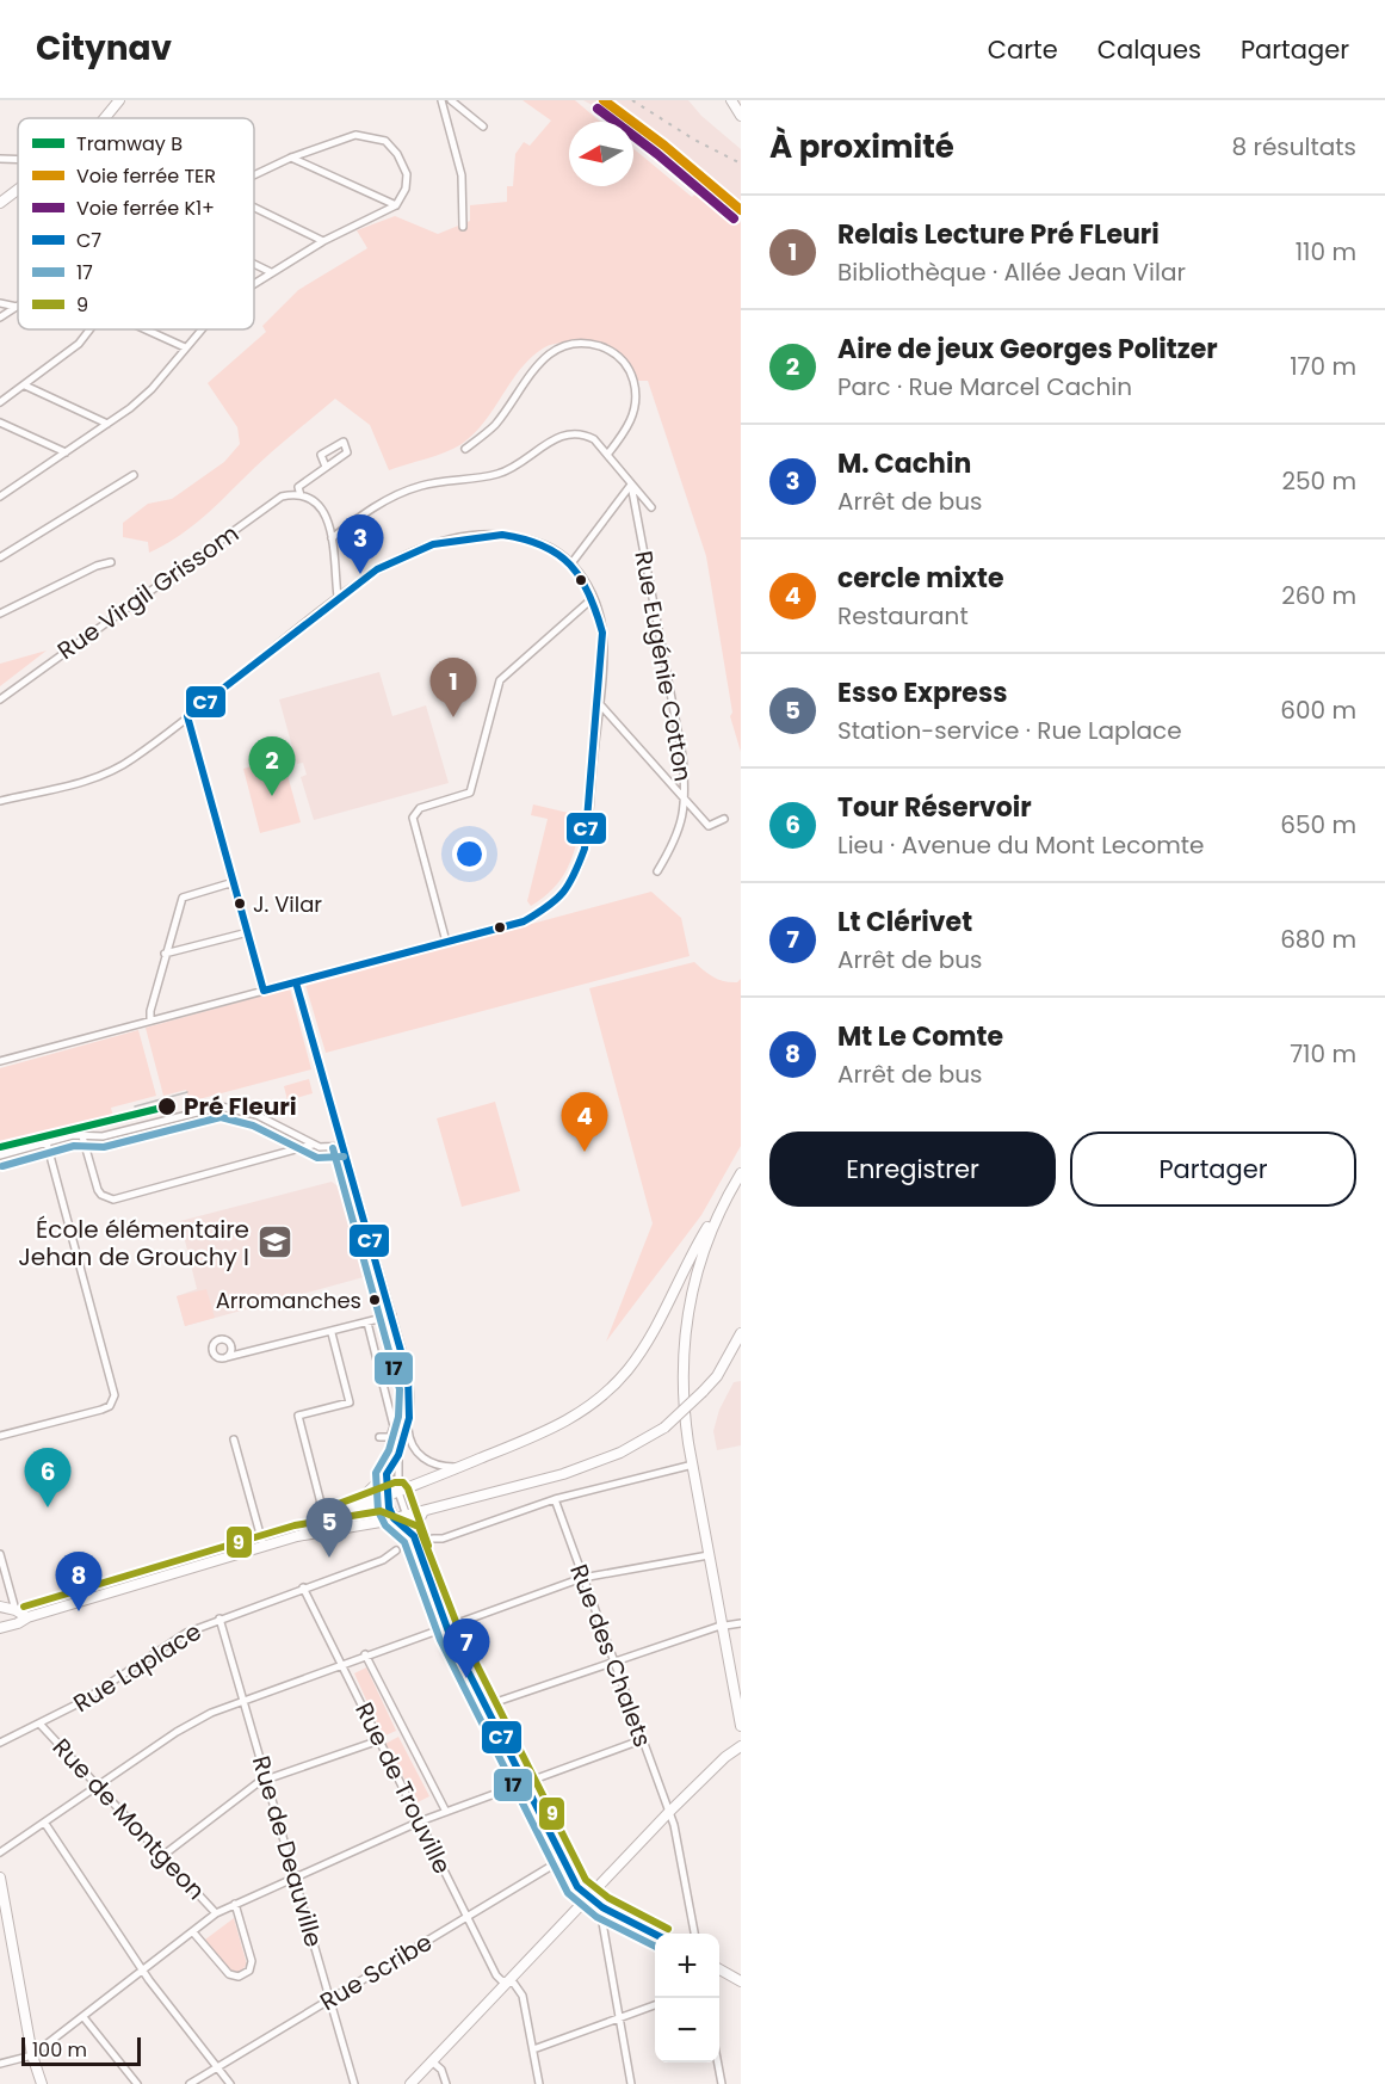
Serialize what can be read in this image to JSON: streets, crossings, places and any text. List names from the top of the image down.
{
  "streets": {
    "street": [
      "Rue Virgil Grissom",
      "Rue Eugénie Cotton",
      "Rue des Chalets",
      "Rue Laplace",
      "Rue de Trouville",
      "Rue de Montgeon",
      "Rue de Deauville",
      "Rue Scribe"
    ]
  },
  "crossings": [
    ["Rue Laplace", "Rue de Trouville"],
    ["Rue Laplace", "Rue de Montgeon"],
    ["Rue Laplace", "Rue de Deauville"],
    ["Rue de Trouville", "Rue Scribe"],
    ["Rue de Deauville", "Rue Scribe"]
  ],
  "places": {
    "other": ["J. Vilar", "Pré Fleuri", "Arromanches"],
    "school or university": ["École élémentaire Jehan de Grouchy I"]
  },
  "lines": [
    "rail line TER",
    "rail line K1+",
    "transit line C7",
    "tram line B",
    "transit line 17",
    "transit line 9"
  ],
  "legend": [
    "Tramway B",
    "Voie ferrée TER",
    "Voie ferrée K1+",
    "C7",
    "17",
    "9"
  ],
  "scale_bar": "100 m",
  "north": "left",
  "page": {
    "header": "Citynav",
    "nav": ["Carte", "Calques", "Partager"],
    "heading": ["À proximité", "8 résultats"],
    "list": [
      {
        "mark": "1",
        "name": "Relais Lecture Pré FLeuri",
        "note": "Bibliothèque · Allée Jean Vilar",
        "value": "110 m"
      },
      {
        "mark": "2",
        "name": "Aire de jeux Georges Politzer",
        "note": "Parc · Rue Marcel Cachin",
        "value": "170 m"
      },
      {
        "mark": "3",
        "name": "M. Cachin",
        "note": "Arrêt de bus",
        "value": "250 m"
      },
      {
        "mark": "4",
        "name": "cercle mixte",
        "note": "Restaurant",
        "value": "260 m"
      },
      {
        "mark": "5",
        "name": "Esso Express",
        "note": "Station-service · Rue Laplace",
        "value": "600 m"
      },
      {
        "mark": "6",
        "name": "Tour Réservoir",
        "note": "Lieu · Avenue du Mont Lecomte",
        "value": "650 m"
      },
      {
        "mark": "7",
        "name": "Lt Clérivet",
        "note": "Arrêt de bus",
        "value": "680 m"
      },
      {
        "mark": "8",
        "name": "Mt Le Comte",
        "note": "Arrêt de bus",
        "value": "710 m"
      }
    ],
    "pins": [
      "3",
      "1",
      "2",
      "4",
      "6",
      "5",
      "8",
      "7"
    ],
    "buttons": ["Enregistrer", "Partager"],
    "map_buttons": ["+", "−"],
    "scale": "100 m"
  }
}
